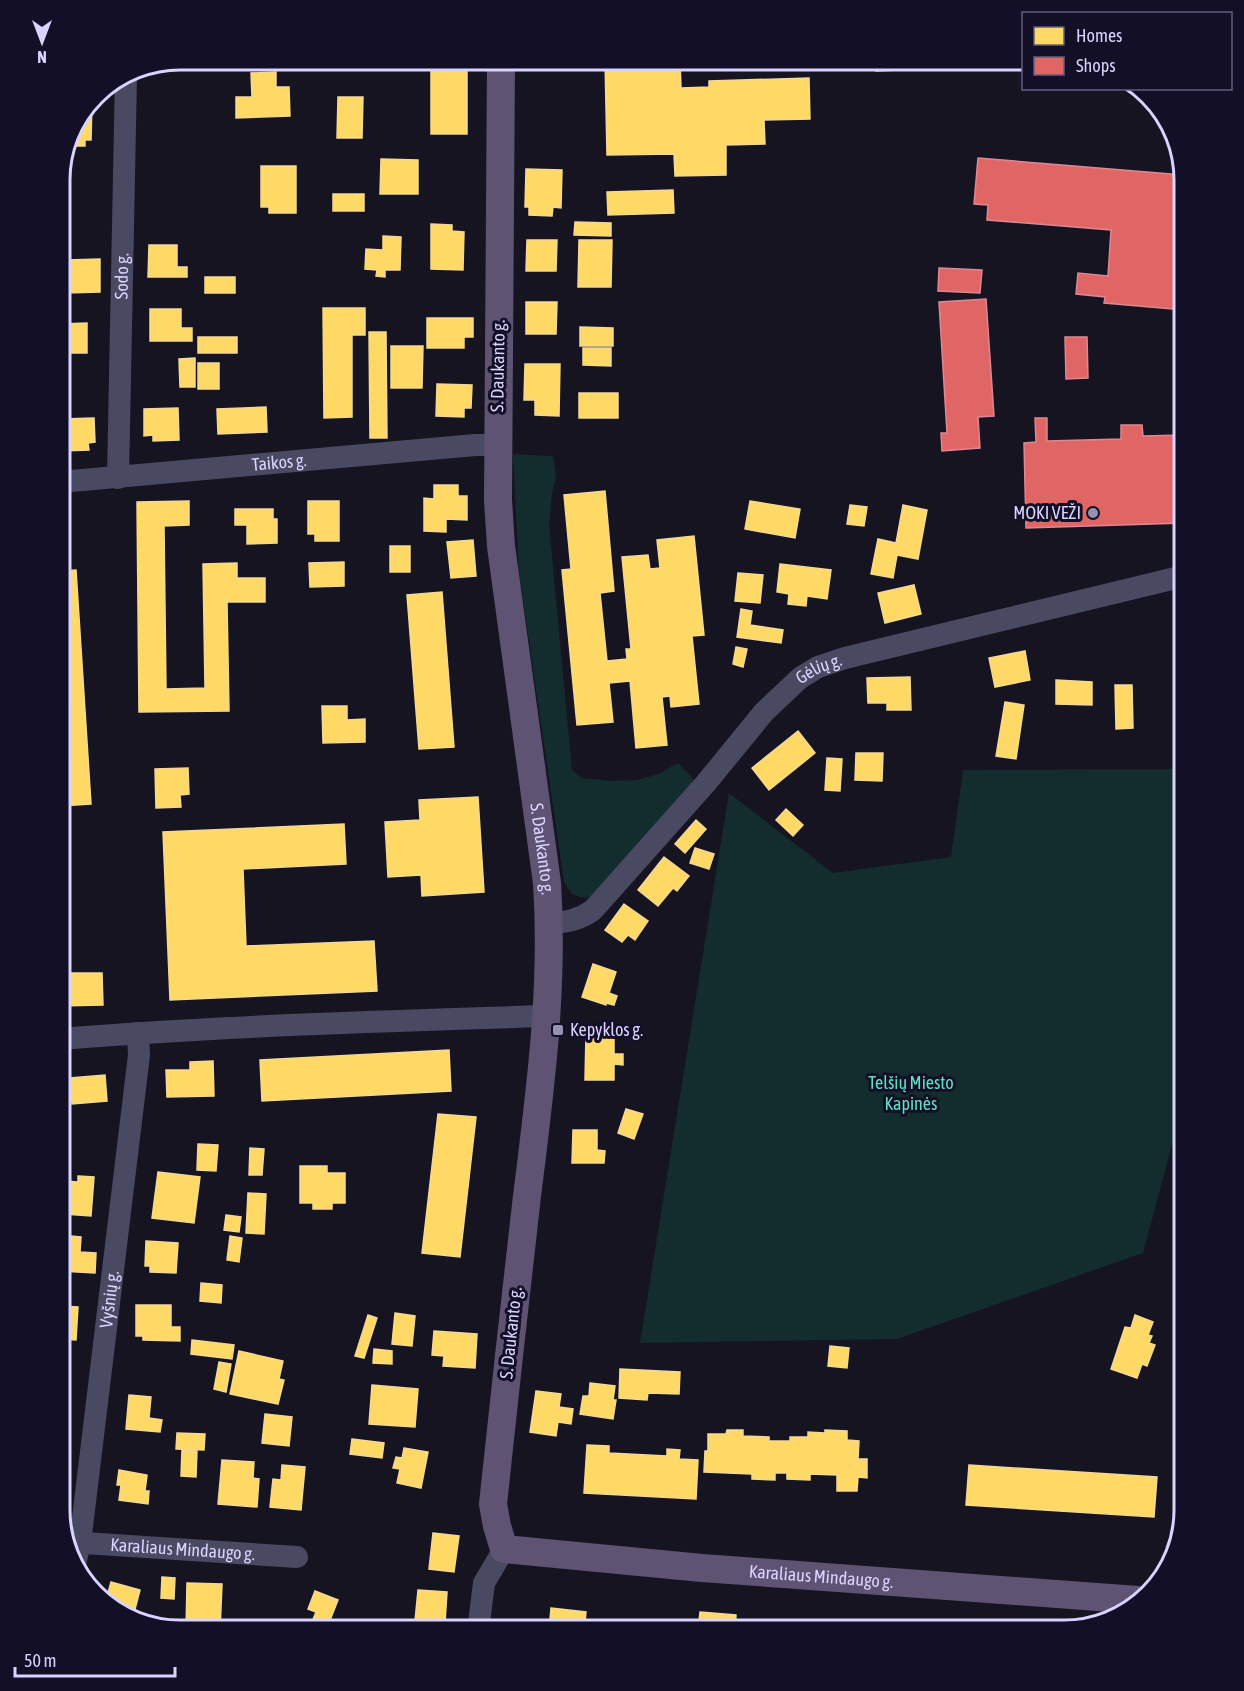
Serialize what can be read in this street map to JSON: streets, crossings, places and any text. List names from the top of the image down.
{
  "streets": {
    "main road": ["S. Daukanto g.", "Karaliaus Mindaugo g."],
    "street": [
      "Sodo g.",
      "Taikos g.",
      "Gėlių g.",
      "Vyšnių g."
    ]
  },
  "crossings": [
    ["Sodo g.", "Taikos g."],
    ["S. Daukanto g.", "Taikos g."],
    ["S. Daukanto g.", "Gėlių g."],
    ["S. Daukanto g.", "Karaliaus Mindaugo g."]
  ],
  "parks": ["Telšių Miesto Kapinės"],
  "places": {
    "other": ["MOKI VEŽI"],
    "transit": ["Kepyklos g."]
  },
  "legend": ["Homes", "Shops"],
  "scale_bar": "50 m",
  "north": "bottom"
}
